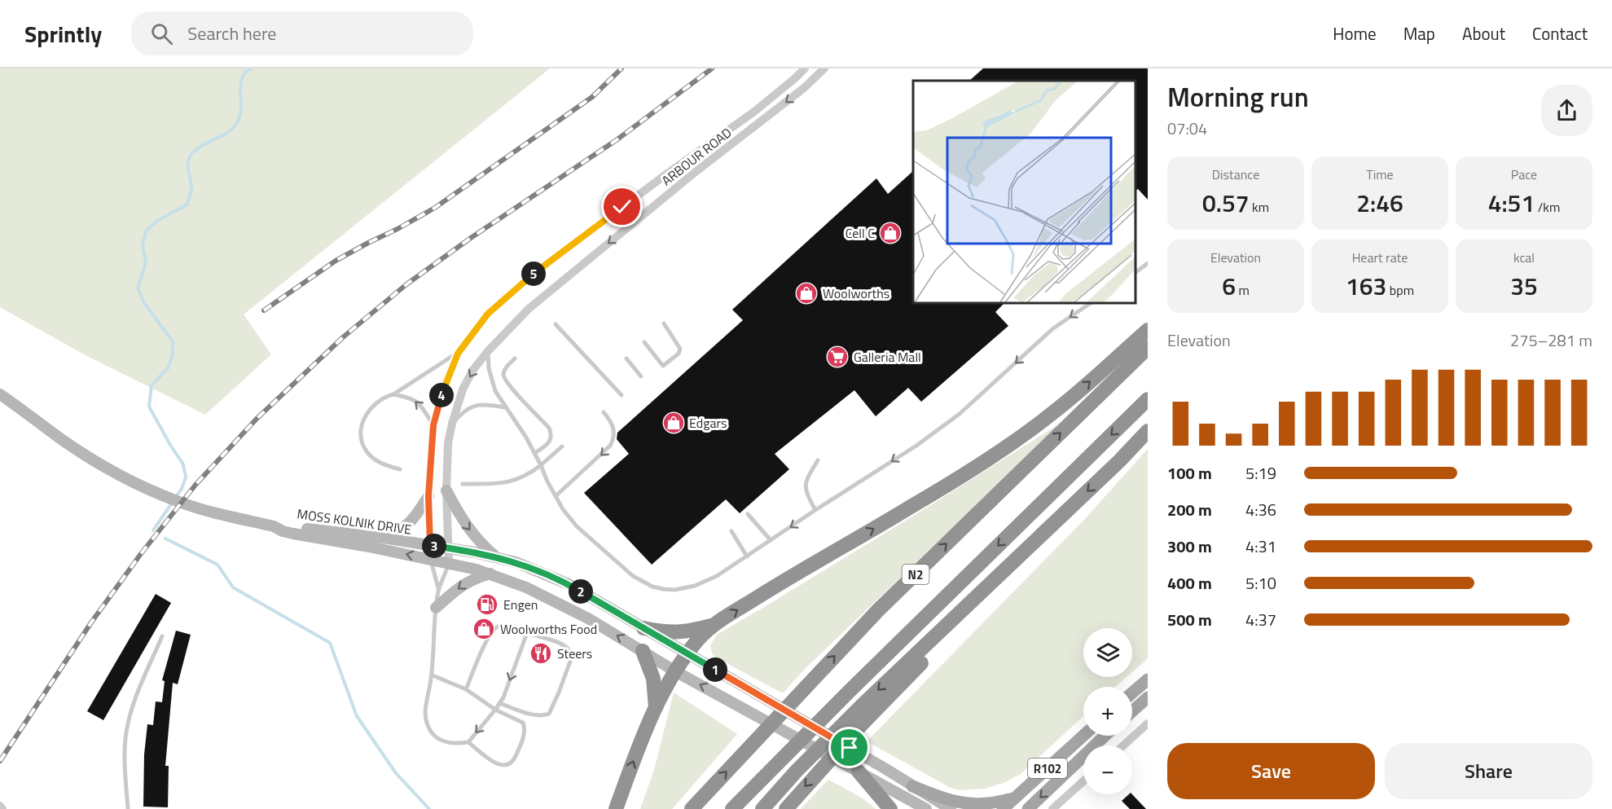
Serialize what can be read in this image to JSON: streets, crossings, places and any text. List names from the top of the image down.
{
  "streets": {
    "highway": ["N2"],
    "main road": ["MOSS KOLNIK DRIVE", "R102"],
    "street": ["ARBOUR ROAD"]
  },
  "crossings": [
    ["ARBOUR ROAD", "MOSS KOLNIK DRIVE"]
  ],
  "places": {
    "shop": [
      "Cell C",
      "Woolworths",
      "Edgars",
      "Woolworths Food"
    ],
    "supermarket": ["Galleria Mall"],
    "fuel station": ["Engen"],
    "restaurant": ["Steers"]
  },
  "page": {
    "header": "Sprintly",
    "search": "Search here",
    "nav": [
      "Home",
      "Map",
      "About",
      "Contact"
    ],
    "heading": ["Morning run", "07:04"],
    "stats": [
      ["Distance", "0.57 km"],
      ["Time", "2:46"],
      ["Pace", "4:51 /km"],
      ["Elevation", "6 m"],
      ["Heart rate", "163 bpm"],
      ["kcal", "35"]
    ],
    "pins": [
      "5",
      "4",
      "3",
      "2",
      "1"
    ],
    "chart": ["Elevation", "275–281 m"],
    "list": [
      {
        "name": "100 m",
        "note": "5:19"
      },
      {
        "name": "200 m",
        "note": "4:36"
      },
      {
        "name": "300 m",
        "note": "4:31"
      },
      {
        "name": "400 m",
        "note": "5:10"
      },
      {
        "name": "500 m",
        "note": "4:37"
      }
    ],
    "map_buttons": ["+", "−"],
    "buttons": ["Save", "Share"]
  }
}
